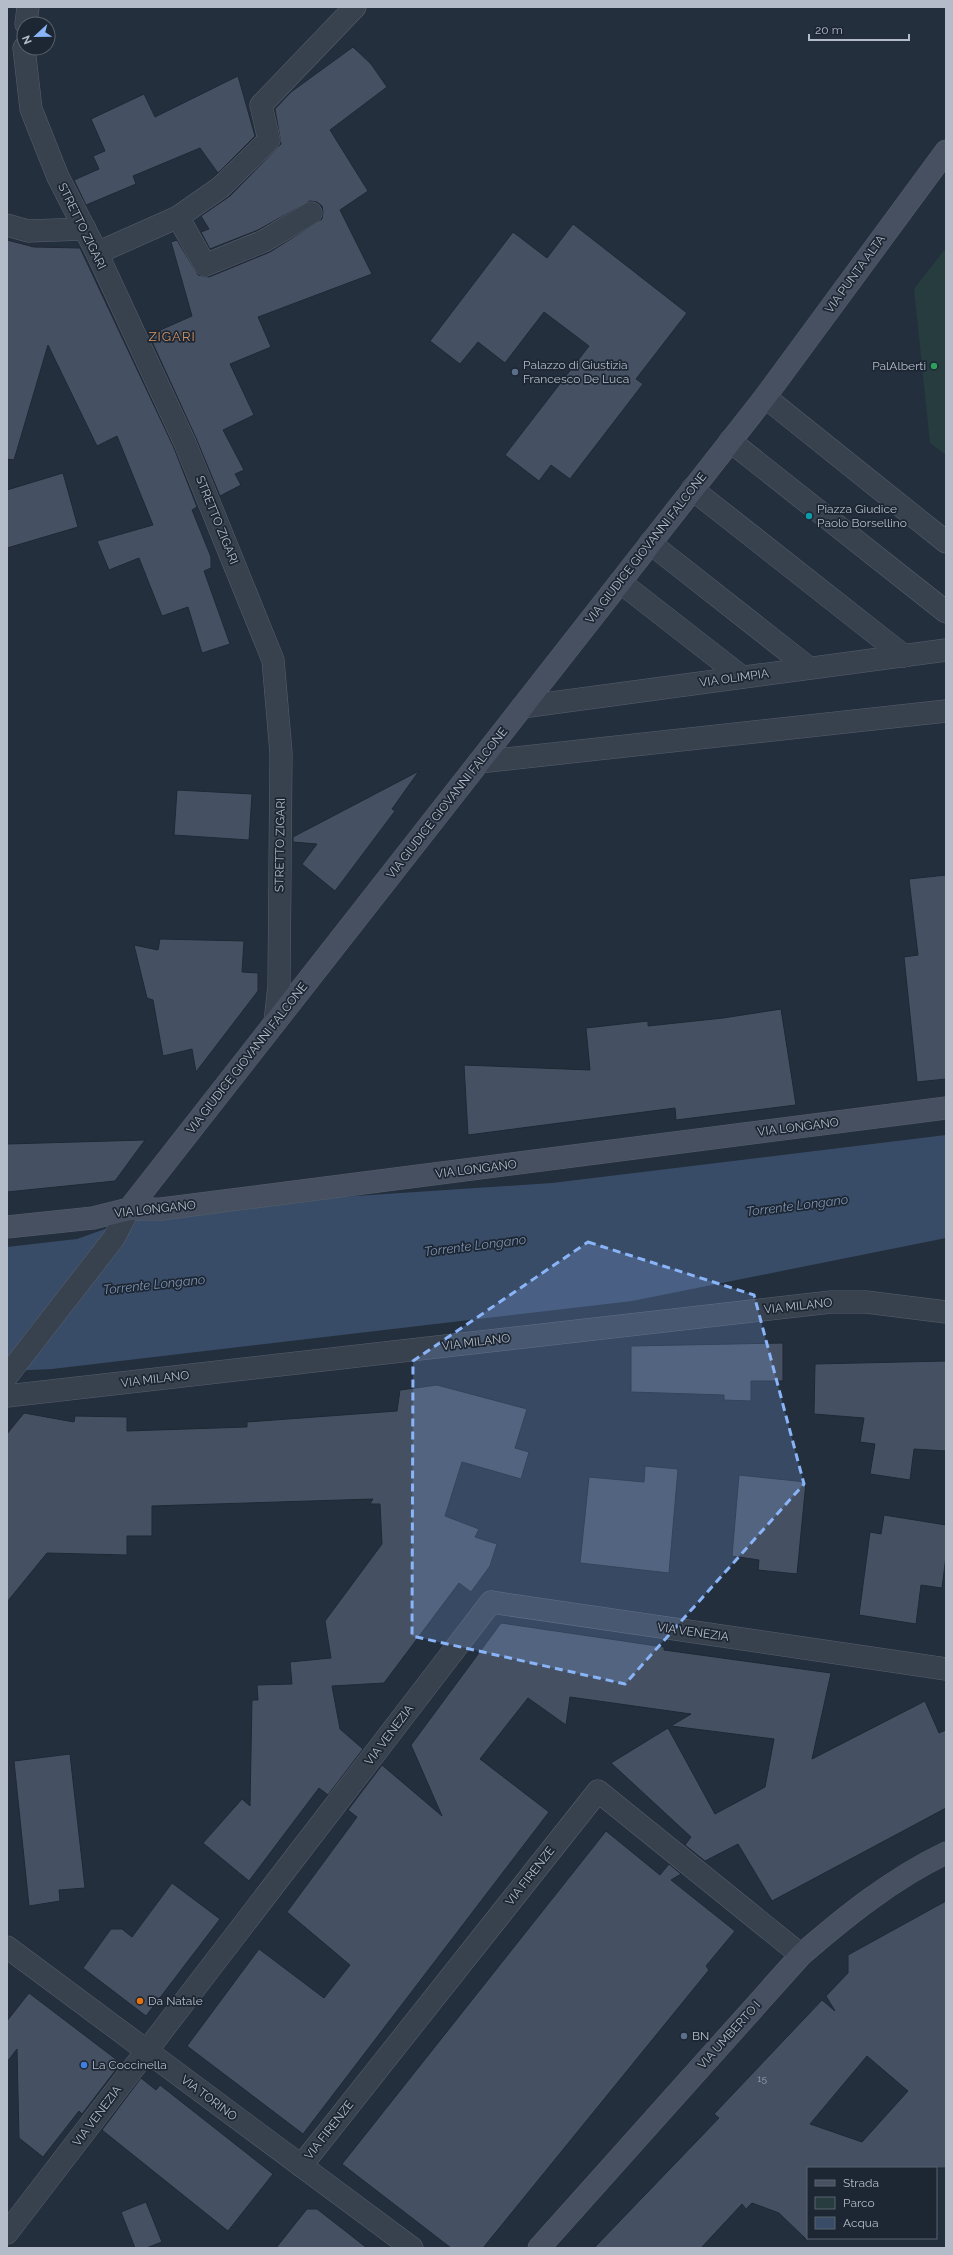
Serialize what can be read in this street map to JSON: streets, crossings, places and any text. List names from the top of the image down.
{
  "streets": {
    "street": [
      "STRETTO ZIGARI",
      "VIA PUNTA ALTA",
      "VIA GIUDICE GIOVANNI FALCONE",
      "VIA OLIMPIA",
      "VIA LONGANO",
      "VIA MILANO",
      "VIA VENEZIA",
      "VIA FIRENZE",
      "VIA UMBERTO I",
      "VIA TORINO"
    ]
  },
  "crossings": [
    ["STRETTO ZIGARI", "VIA GIUDICE GIOVANNI FALCONE"],
    ["VIA PUNTA ALTA", "VIA GIUDICE GIOVANNI FALCONE"],
    ["VIA GIUDICE GIOVANNI FALCONE", "VIA OLIMPIA"],
    ["VIA GIUDICE GIOVANNI FALCONE", "VIA LONGANO"],
    ["VIA VENEZIA", "VIA TORINO"],
    ["VIA FIRENZE", "VIA UMBERTO I"],
    ["VIA FIRENZE", "VIA TORINO"]
  ],
  "districts": ["ZIGARI"],
  "water": ["Torrente Longano"],
  "places": [
    "PalAlberti",
    "Palazzo di Giustizia Francesco De Luca",
    "Piazza Giudice Paolo Borsellino",
    "Da Natale",
    "BN",
    "La Coccinella"
  ],
  "house_numbers": ["15"],
  "legend": ["Strada", "Parco", "Acqua"],
  "scale_bar": "20 m",
  "north": "left"
}
